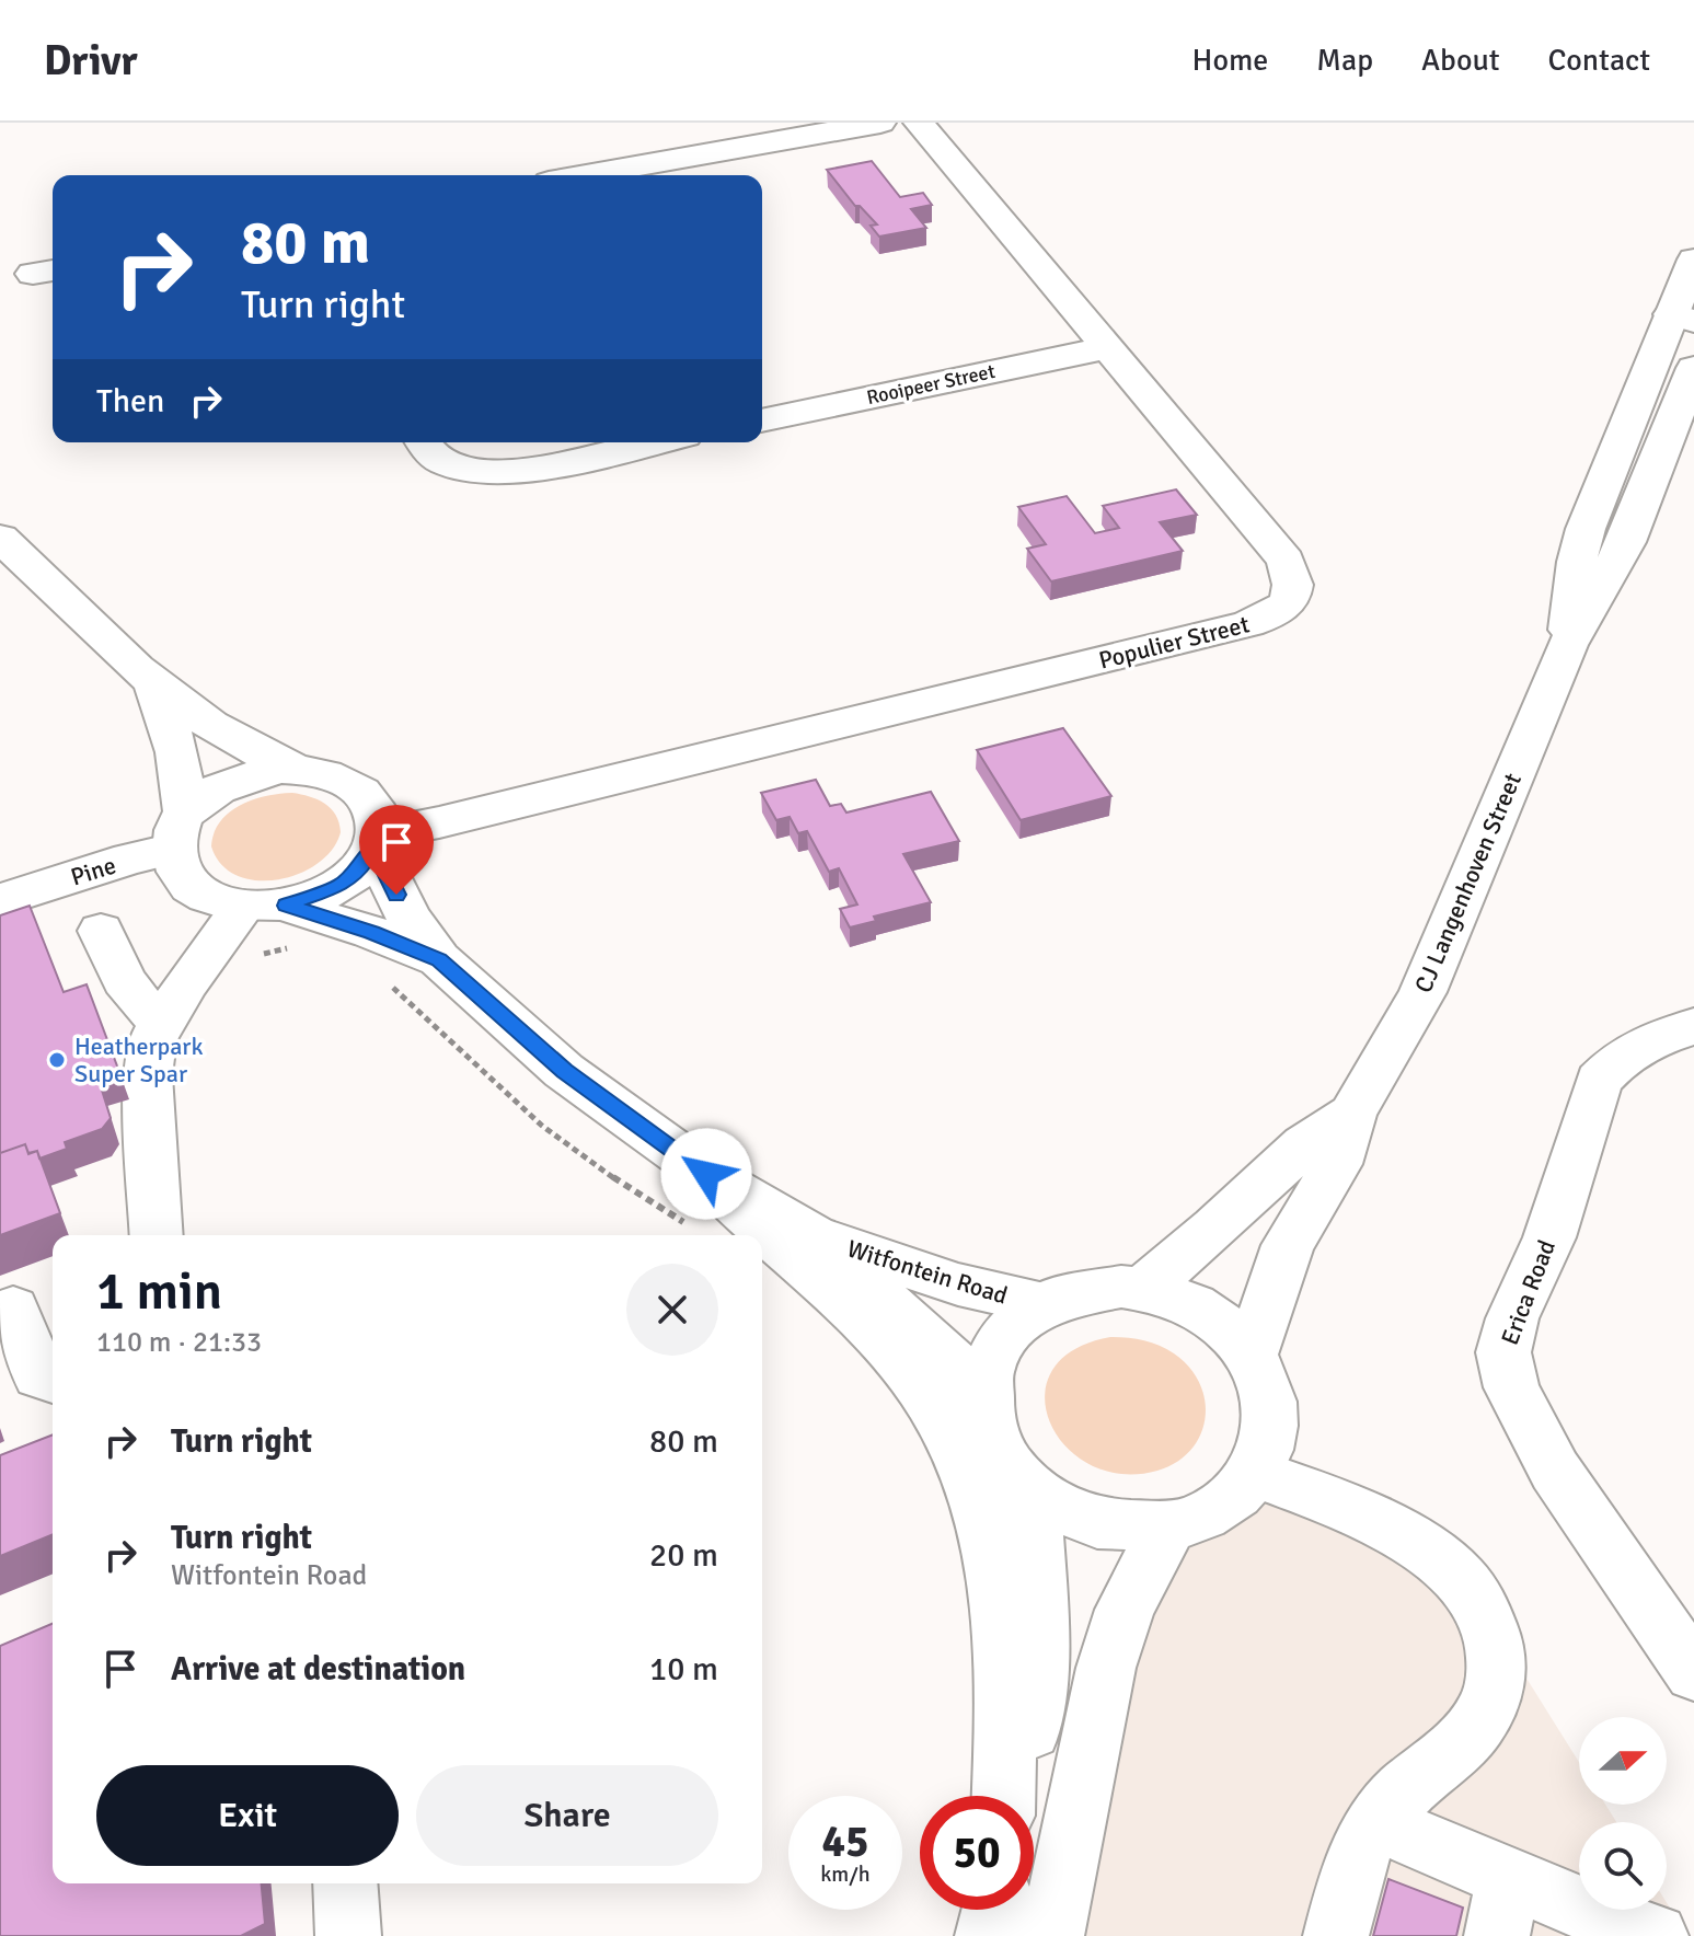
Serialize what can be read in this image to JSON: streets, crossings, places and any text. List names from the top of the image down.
{
  "streets": {
    "main road": [
      "Rooipeer Street",
      "Populier Street",
      "Pine",
      "CJ Langenhoven Street",
      "Witfontein Road",
      "Erica Road"
    ]
  },
  "crossings": [
    ["Rooipeer Street", "Populier Street"],
    ["Populier Street", "Pine"],
    ["Populier Street", "Witfontein Road"],
    ["Pine", "Witfontein Road"],
    ["CJ Langenhoven Street", "Witfontein Road"]
  ],
  "places": ["Heatherpark Super Spar"],
  "north": "right",
  "page": {
    "header": "Drivr",
    "nav": [
      "Home",
      "Map",
      "About",
      "Contact"
    ],
    "turn": ["80 m", "Turn right"],
    "then": "Then",
    "heading": ["1 min", "110 m · 21:33"],
    "list": [
      {
        "name": "Turn right",
        "value": "80 m"
      },
      {
        "name": "Turn right",
        "note": "Witfontein Road",
        "value": "20 m"
      },
      {
        "name": "Arrive at destination",
        "value": "10 m"
      }
    ],
    "buttons": ["Exit", "Share"],
    "speed": "45 km/h",
    "limit": "50"
  }
}
